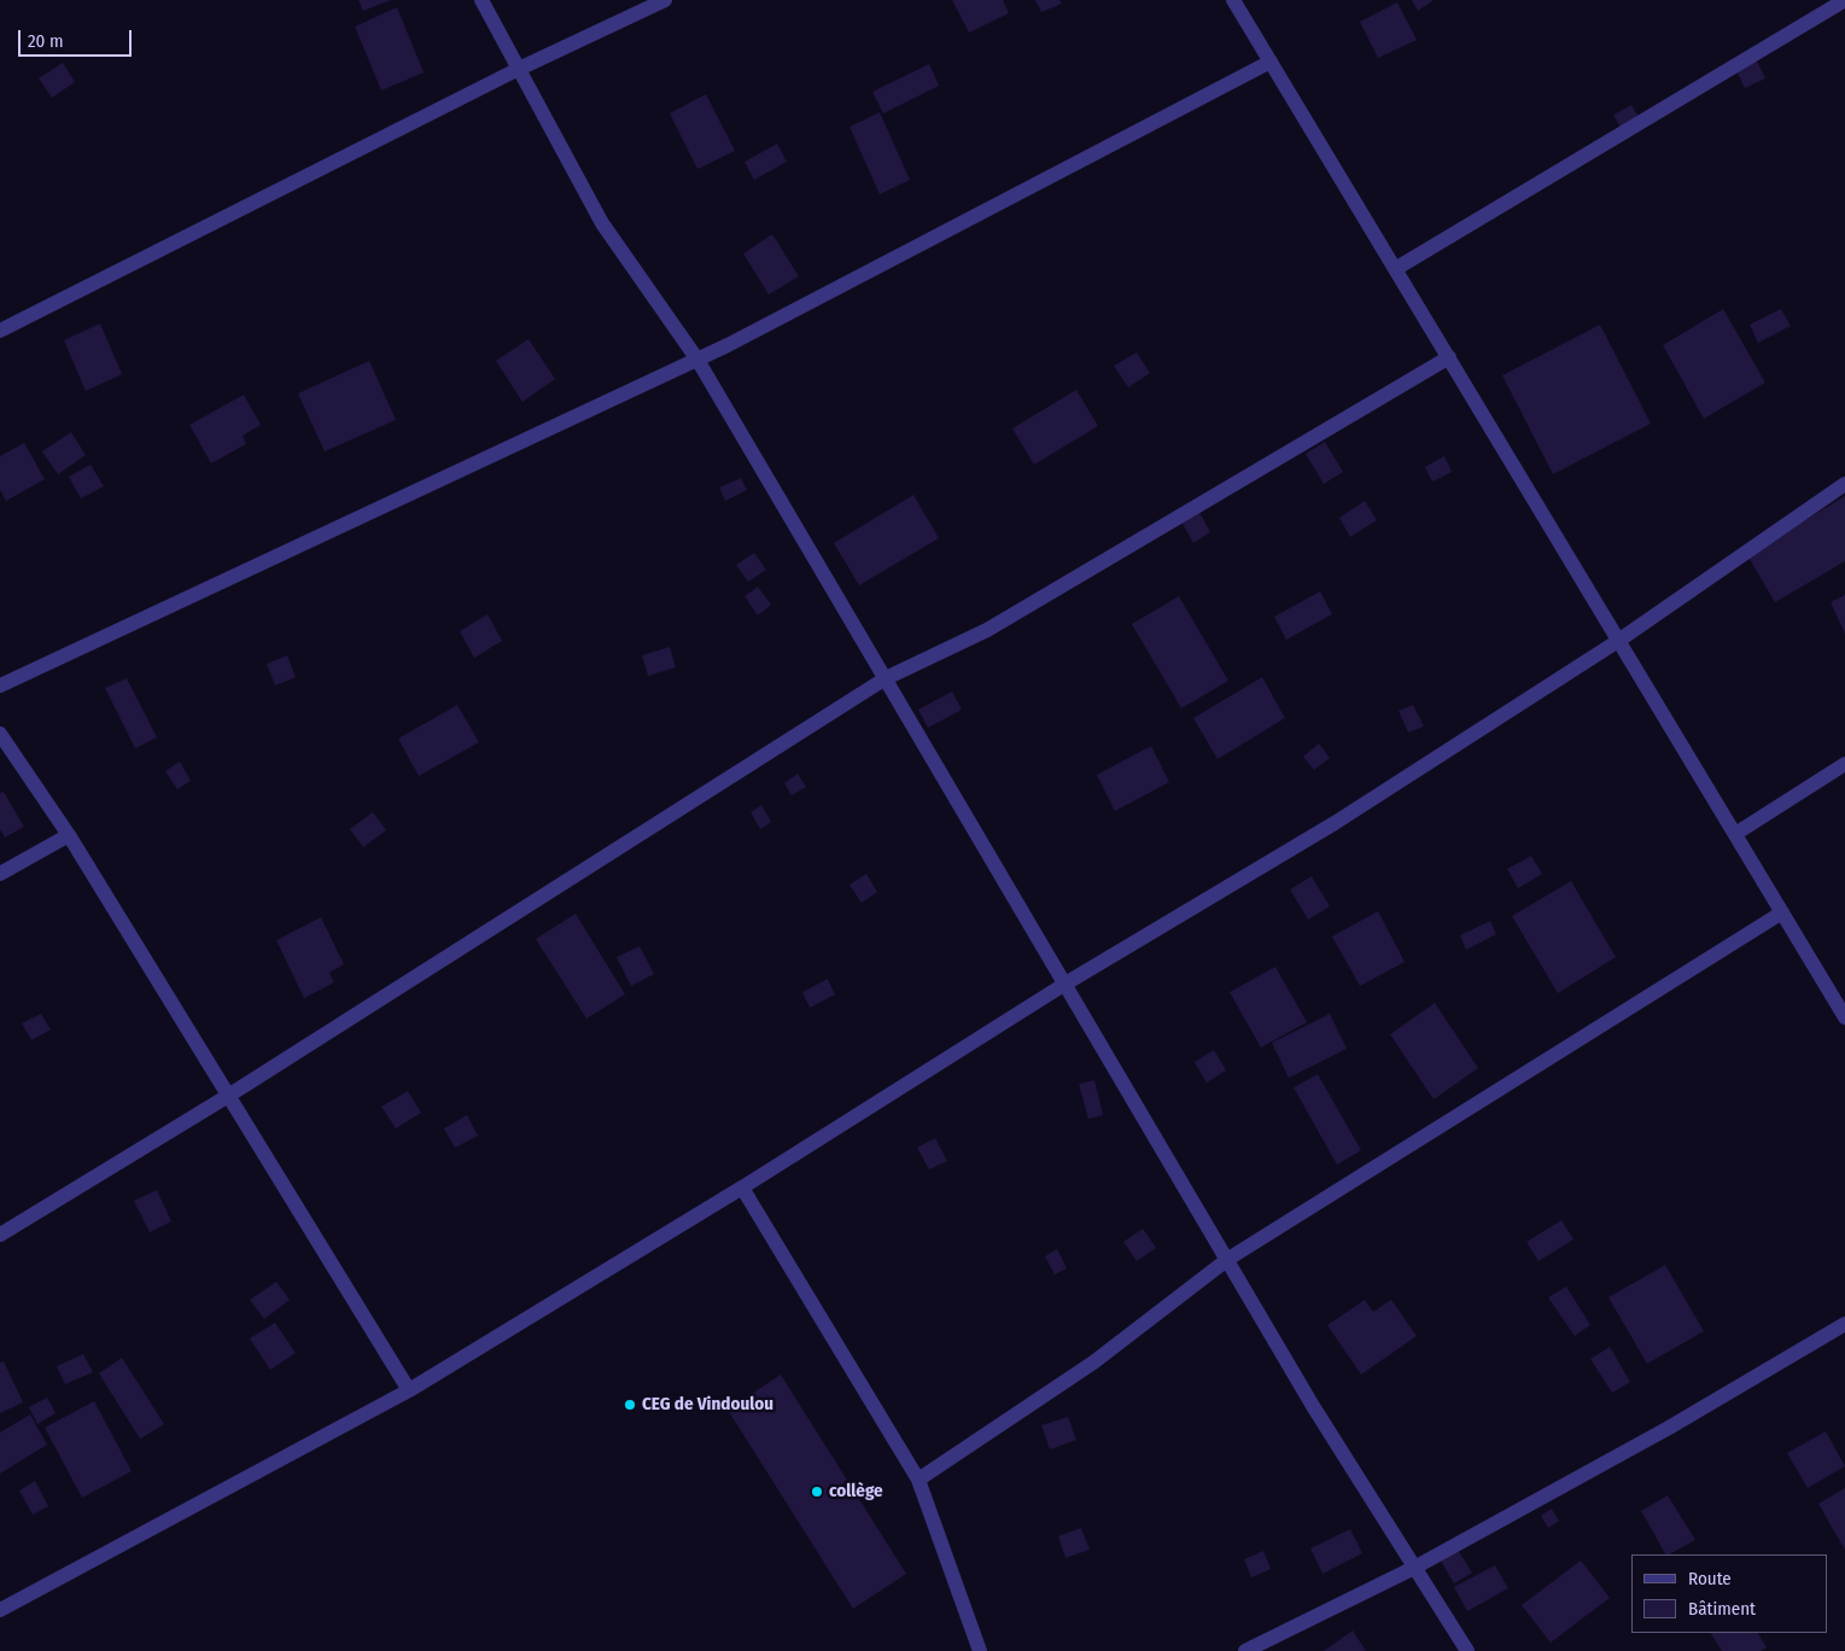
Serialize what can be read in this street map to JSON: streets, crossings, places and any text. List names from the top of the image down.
{
  "places": ["CEG de Vindoulou", "collège"],
  "legend": ["Route", "Bâtiment"],
  "scale_bar": "20 m"
}
